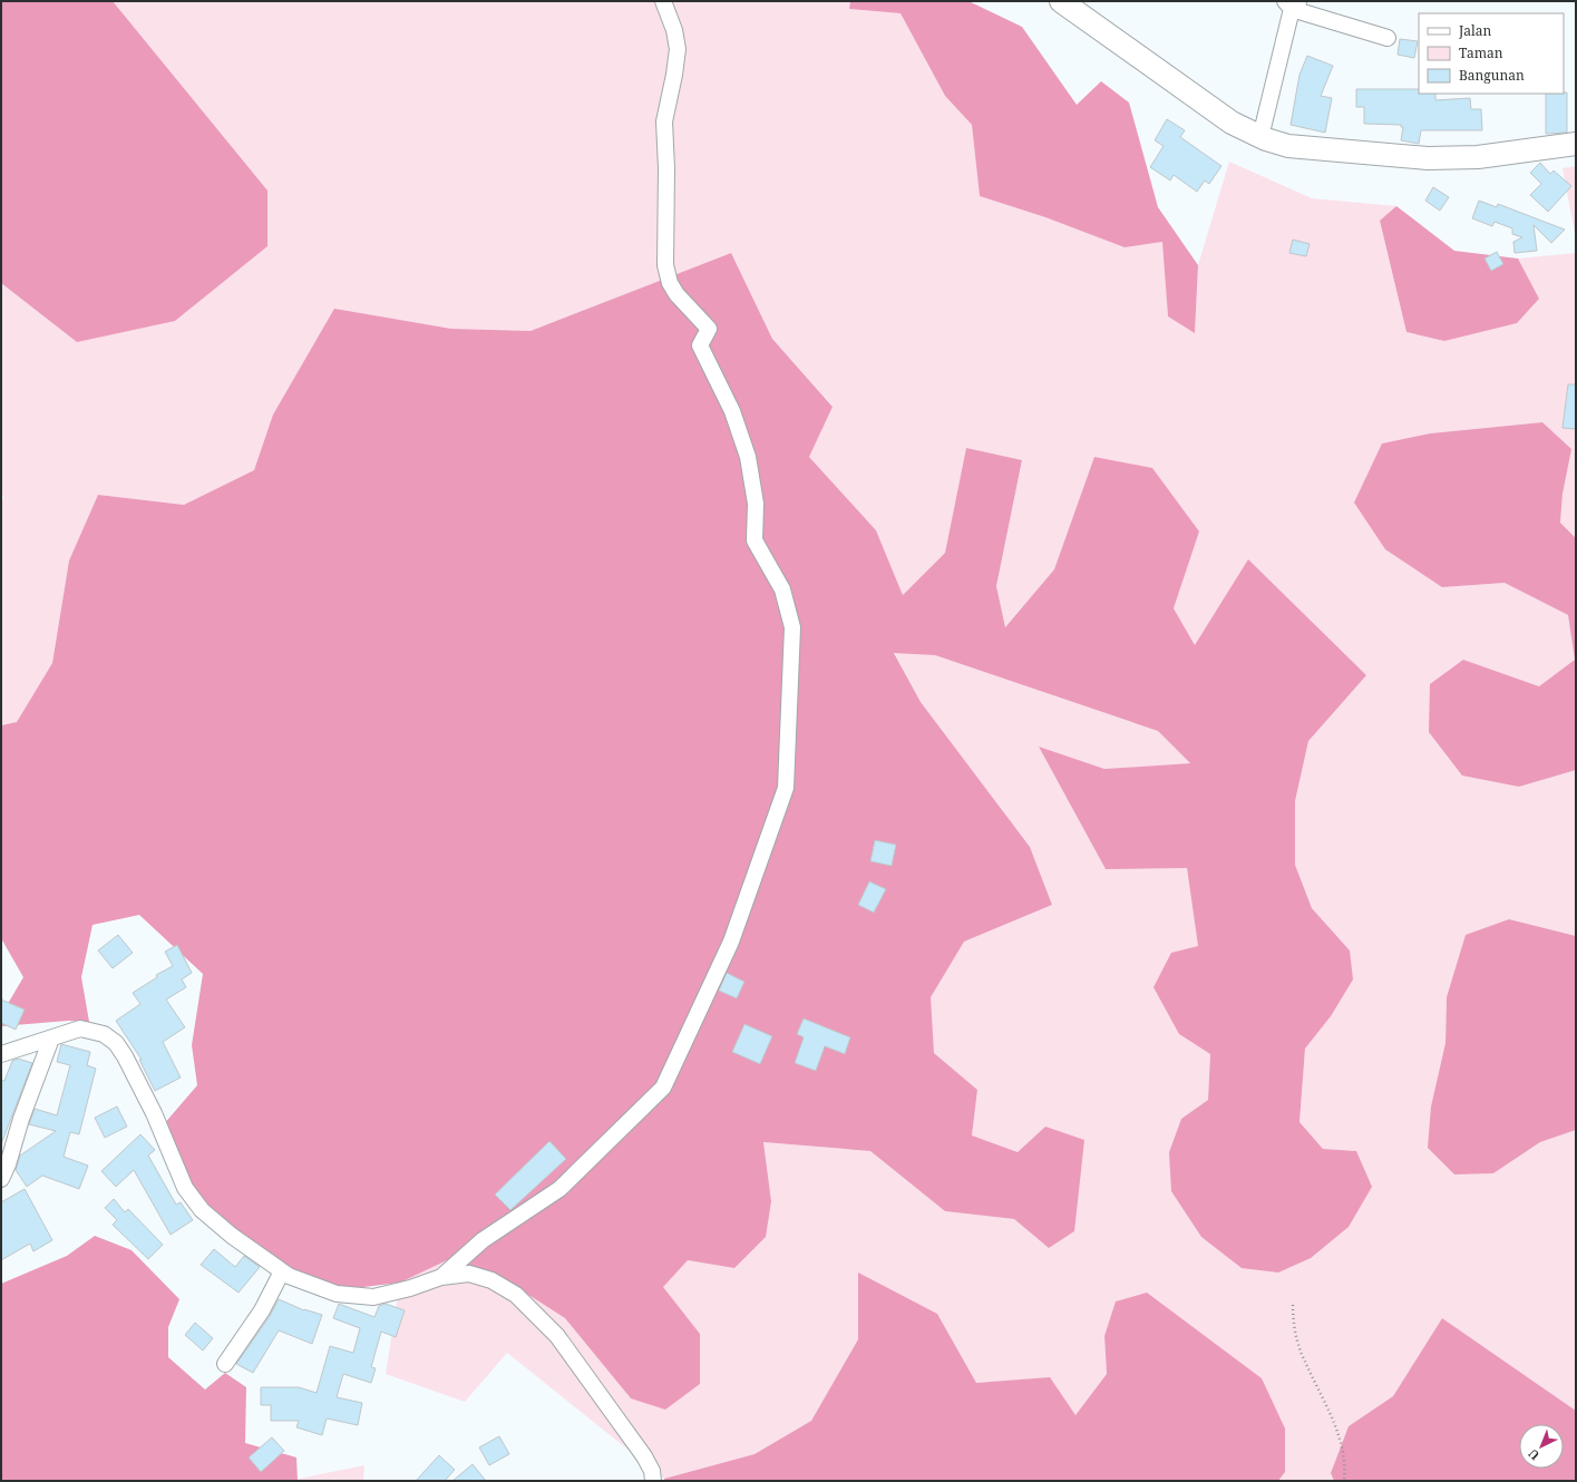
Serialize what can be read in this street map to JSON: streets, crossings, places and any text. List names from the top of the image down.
{
  "legend": ["Jalan", "Taman", "Bangunan"],
  "north": "bottom left"
}
